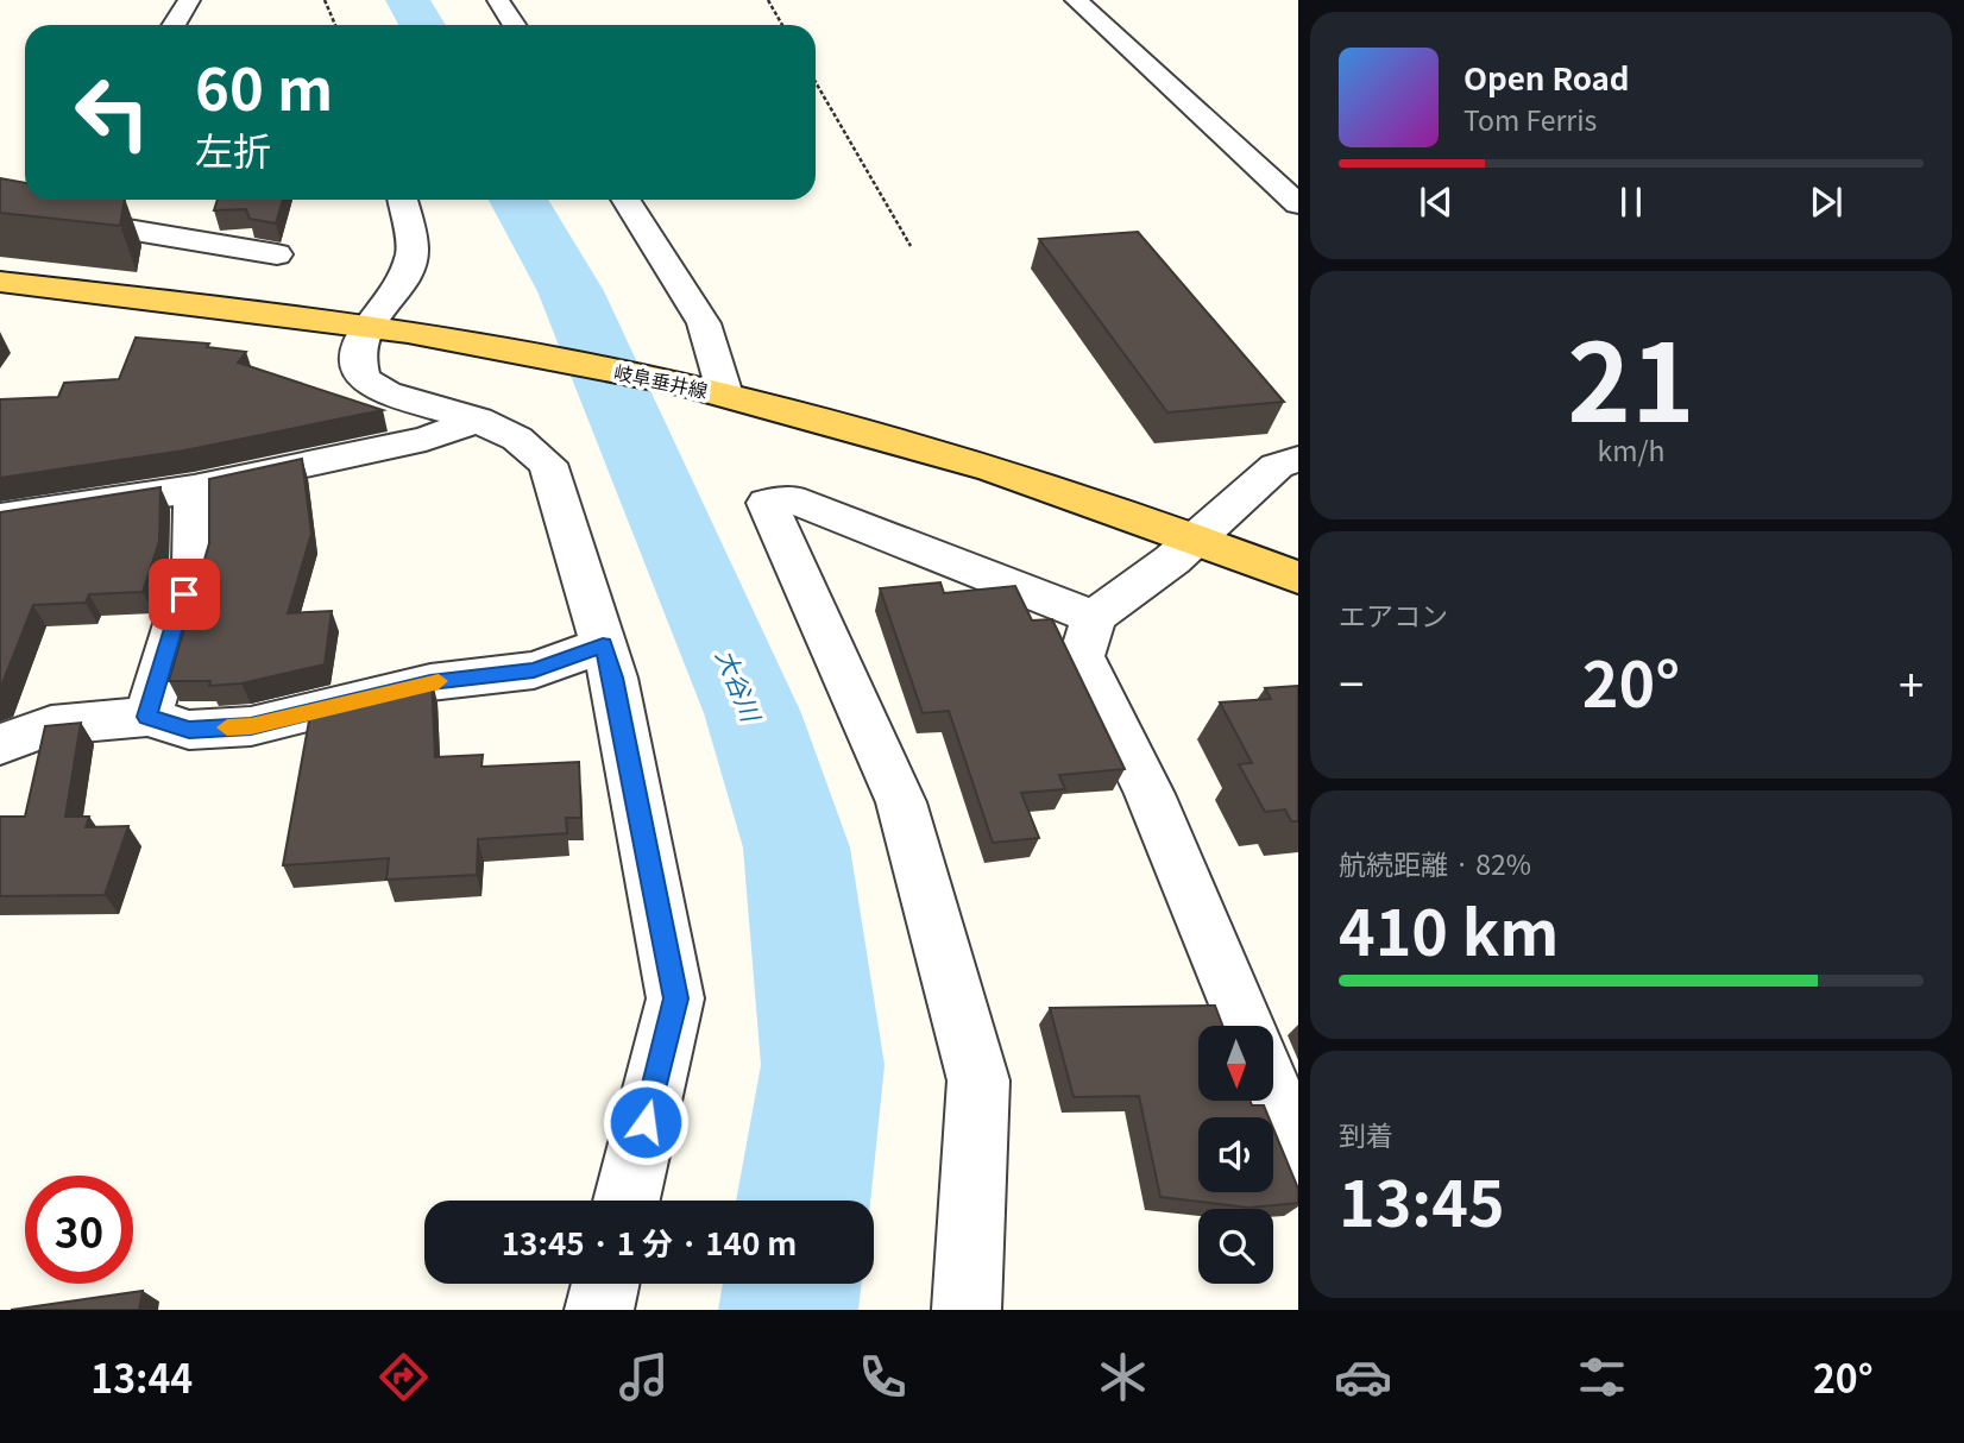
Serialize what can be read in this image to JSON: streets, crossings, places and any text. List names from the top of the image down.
{
  "streets": {
    "main road": ["岐阜垂井線"]
  },
  "water": ["大谷川"],
  "north": "bottom",
  "page": {
    "turn": ["60 m", "左折"],
    "song": ["Open Road", "Tom Ferris"],
    "tile": [
      ["21", "km/h"],
      "エアコン",
      ["航続距離 · 82%", "410 km"],
      ["到着", "13:45"]
    ],
    "heat": ["−", "20°", "+"],
    "limit": "30",
    "trip": "13:45 · 1 分 · 140 m",
    "tabs": ["13:44", "20°"]
  }
}
